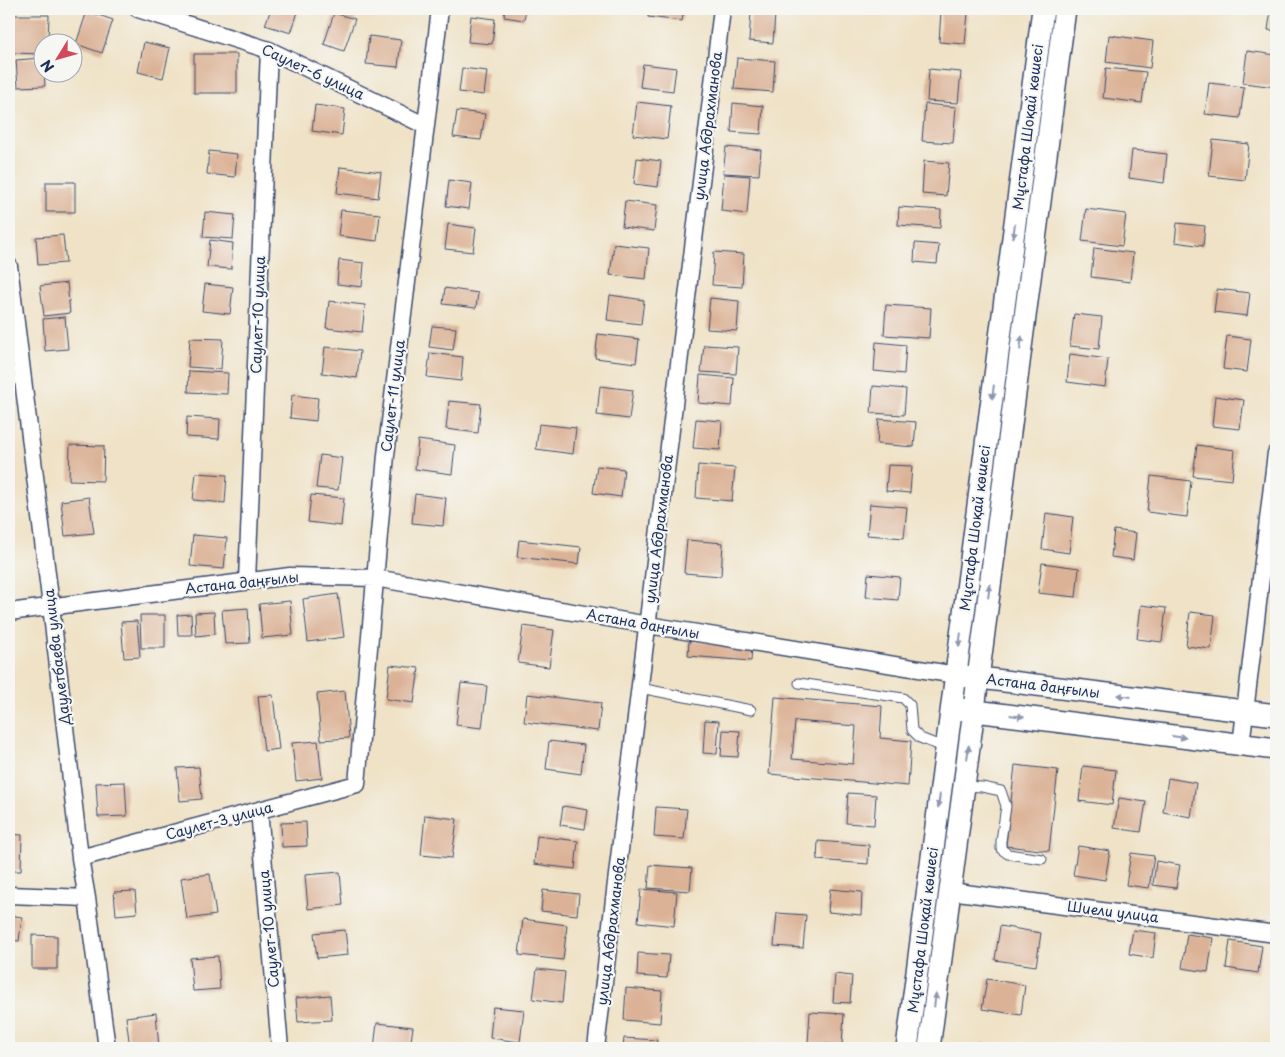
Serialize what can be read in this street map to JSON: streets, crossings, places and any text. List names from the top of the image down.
{
  "streets": {
    "street": [
      "Саулет-6 улица",
      "улица Абдрахманова",
      "Мұстафа Шоқай көшесі",
      "Саулет-10 улица",
      "Саулет-11 улица",
      "Астана даңғылы",
      "Даулетбаева улица",
      "Саулет-3 улица",
      "Шиели улица"
    ]
  },
  "crossings": [
    ["Саулет-6 улица", "Саулет-10 улица"],
    ["Саулет-6 улица", "Саулет-11 улица"],
    ["улица Абдрахманова", "Астана даңғылы"],
    ["Мұстафа Шоқай көшесі", "Астана даңғылы"],
    ["Мұстафа Шоқай көшесі", "Шиели улица"],
    ["Саулет-10 улица", "Астана даңғылы"],
    ["Саулет-10 улица", "Саулет-3 улица"],
    ["Саулет-11 улица", "Астана даңғылы"],
    ["Саулет-11 улица", "Саулет-3 улица"],
    ["Астана даңғылы", "Даулетбаева улица"],
    ["Даулетбаева улица", "Саулет-3 улица"]
  ],
  "north": "bottom left"
}
